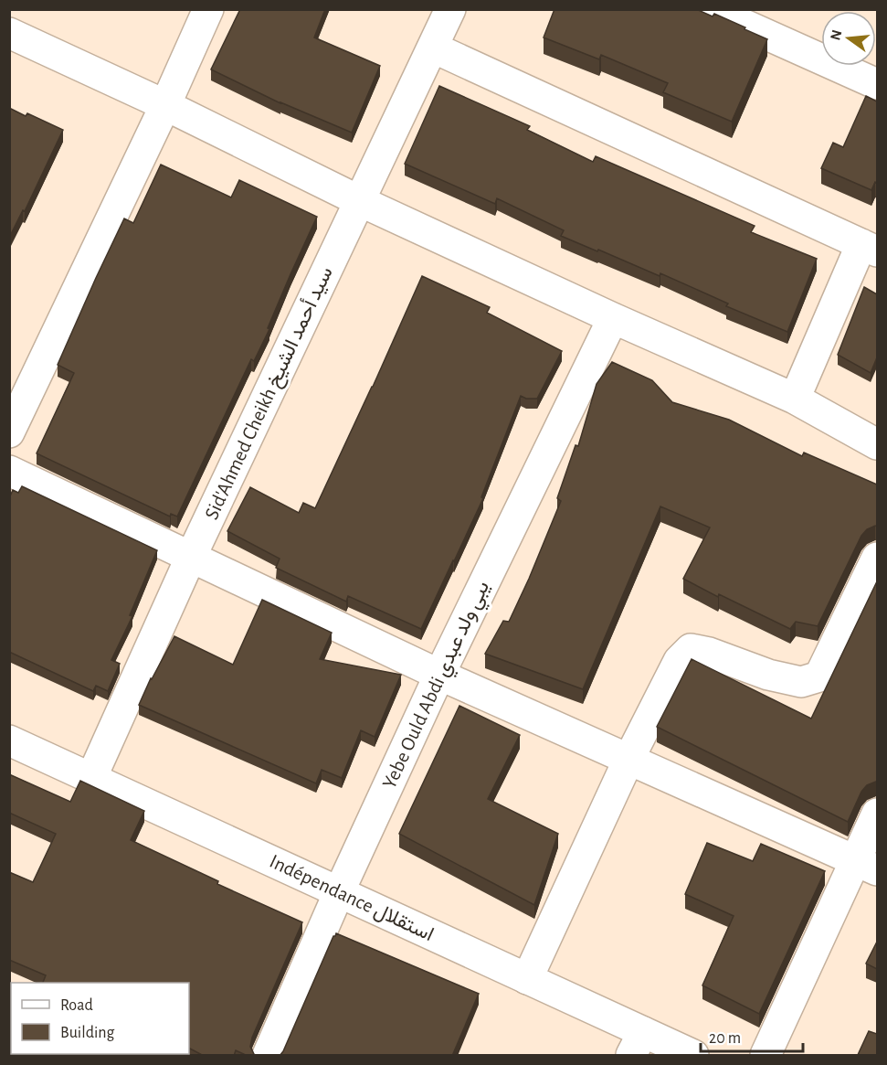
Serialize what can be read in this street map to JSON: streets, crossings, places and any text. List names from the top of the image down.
{
  "streets": {
    "street": ["Sid'Ahmed Cheikh سيد أحمد الشيخ", "Yebe Ould Abdi يبي ولد عبدي", "Indépendance استقلال"]
  },
  "crossings": [
    ["Sid'Ahmed Cheikh سيد أحمد الشيخ", "Indépendance استقلال"],
    ["Yebe Ould Abdi يبي ولد عبدي", "Indépendance استقلال"]
  ],
  "legend": ["Road", "Building"],
  "scale_bar": "20 m",
  "north": "left"
}
